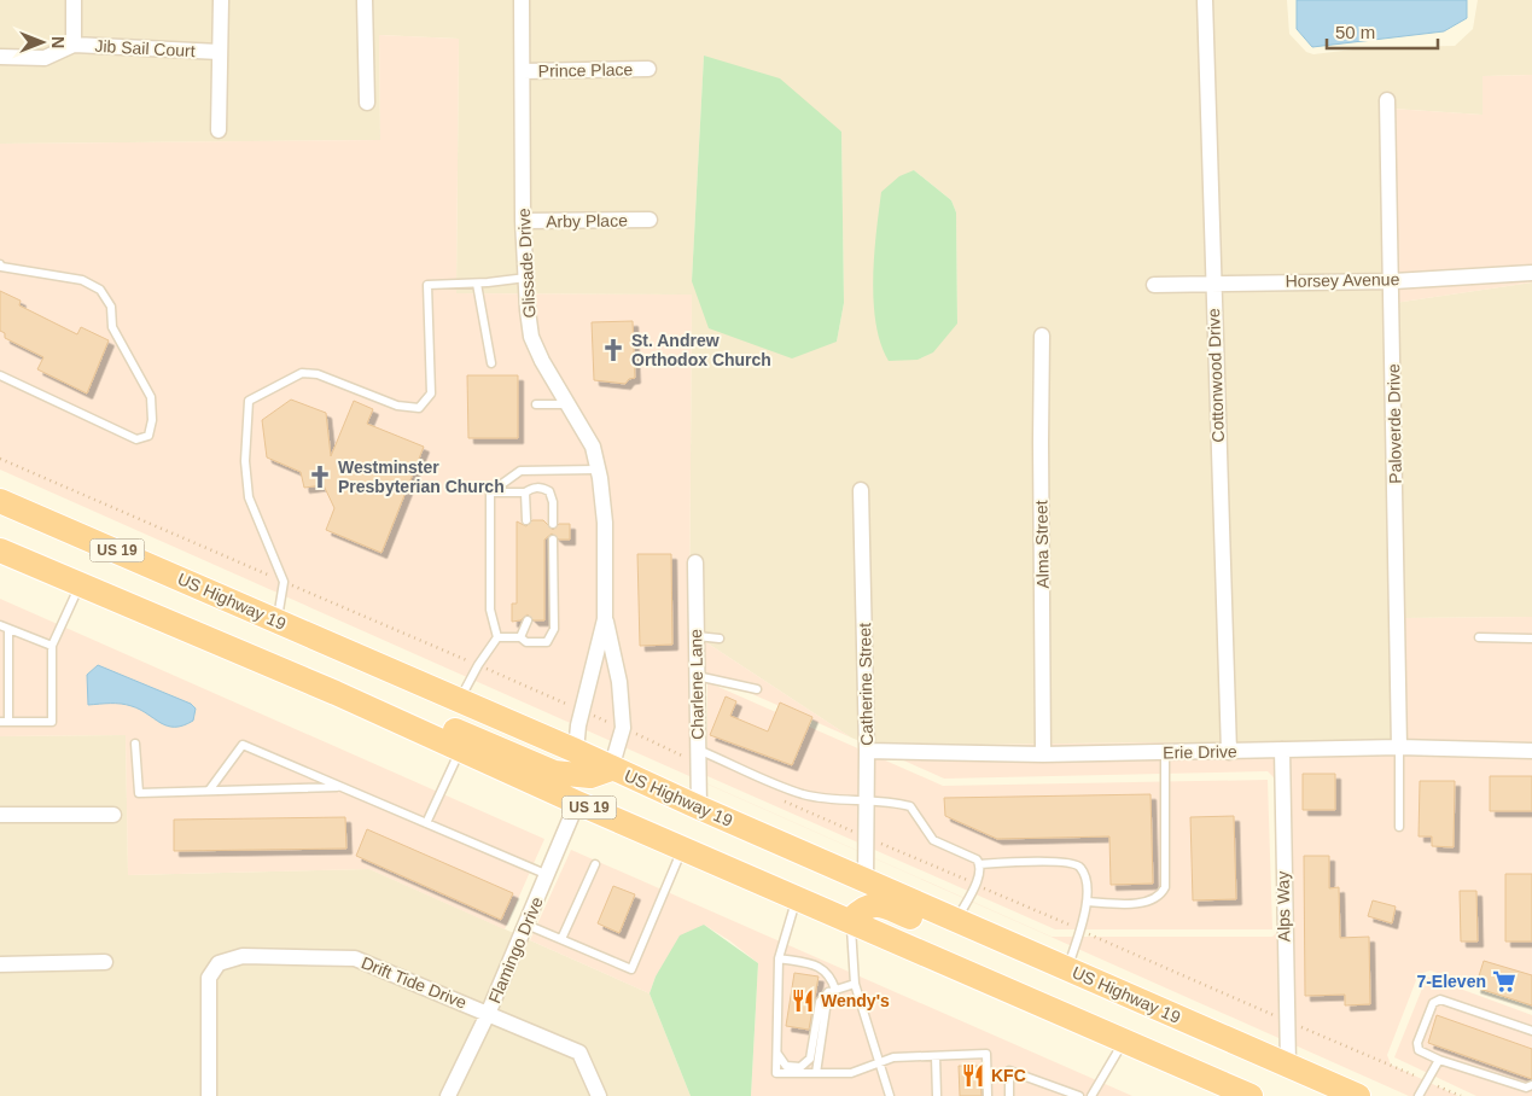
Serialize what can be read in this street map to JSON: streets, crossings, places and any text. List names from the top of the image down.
{
  "streets": {
    "highway": ["US 19", "US Highway 19"],
    "street": [
      "Jib Sail Court",
      "Prince Place",
      "Arby Place",
      "Glissade Drive",
      "Horsey Avenue",
      "Cottonwood Drive",
      "Paloverde Drive",
      "Alma Street",
      "Charlene Lane",
      "Catherine Street",
      "Erie Drive",
      "Alps Way",
      "Flamingo Drive",
      "Drift Tide Drive"
    ]
  },
  "crossings": [
    ["Prince Place", "Glissade Drive"],
    ["Arby Place", "Glissade Drive"],
    ["Glissade Drive", "US Highway 19"],
    ["Horsey Avenue", "Cottonwood Drive"],
    ["Horsey Avenue", "Paloverde Drive"],
    ["Cottonwood Drive", "Erie Drive"],
    ["Paloverde Drive", "Erie Drive"],
    ["Alma Street", "Erie Drive"],
    ["US 19", "Flamingo Drive"],
    ["US Highway 19", "Charlene Lane"],
    ["US Highway 19", "Catherine Street"],
    ["US Highway 19", "Alps Way"],
    ["Catherine Street", "Erie Drive"],
    ["Erie Drive", "Alps Way"],
    ["Flamingo Drive", "Drift Tide Drive"]
  ],
  "places": {
    "church": ["St. Andrew Orthodox Church", "Westminster Presbyterian Church"],
    "supermarket": ["7-Eleven"],
    "restaurant": ["Wendy's", "KFC"]
  },
  "scale_bar": "50 m",
  "north": "right"
}
